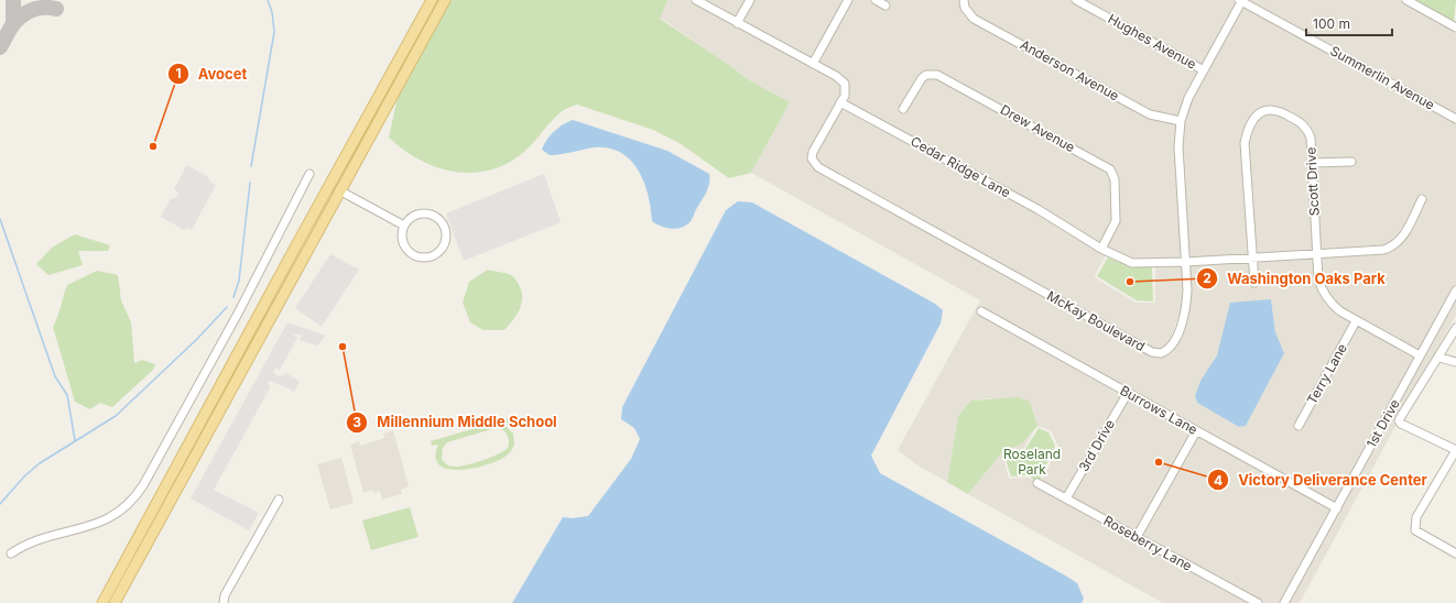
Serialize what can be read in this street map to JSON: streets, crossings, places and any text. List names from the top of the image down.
{
  "streets": {
    "street": [
      "Hughes Avenue",
      "Anderson Avenue",
      "Summerlin Avenue",
      "Drew Avenue",
      "Cedar Ridge Lane",
      "Scott Drive",
      "McKay Boulevard",
      "Terry Lane",
      "Burrows Lane",
      "1st Drive",
      "3rd Drive",
      "Roseberry Lane"
    ]
  },
  "crossings": [
    ["Hughes Avenue", "McKay Boulevard"],
    ["Anderson Avenue", "McKay Boulevard"],
    ["Summerlin Avenue", "McKay Boulevard"],
    ["Drew Avenue", "Cedar Ridge Lane"],
    ["Cedar Ridge Lane", "Scott Drive"],
    ["Cedar Ridge Lane", "McKay Boulevard"],
    ["Scott Drive", "Terry Lane"],
    ["Scott Drive", "1st Drive"],
    ["Burrows Lane", "1st Drive"],
    ["Burrows Lane", "3rd Drive"],
    ["3rd Drive", "Roseberry Lane"]
  ],
  "parks": ["Roseland Park"],
  "places": [
    "Avocet",
    "Washington Oaks Park",
    "Millennium Middle School",
    "Victory Deliverance Center"
  ],
  "scale_bar": "100 m"
}
